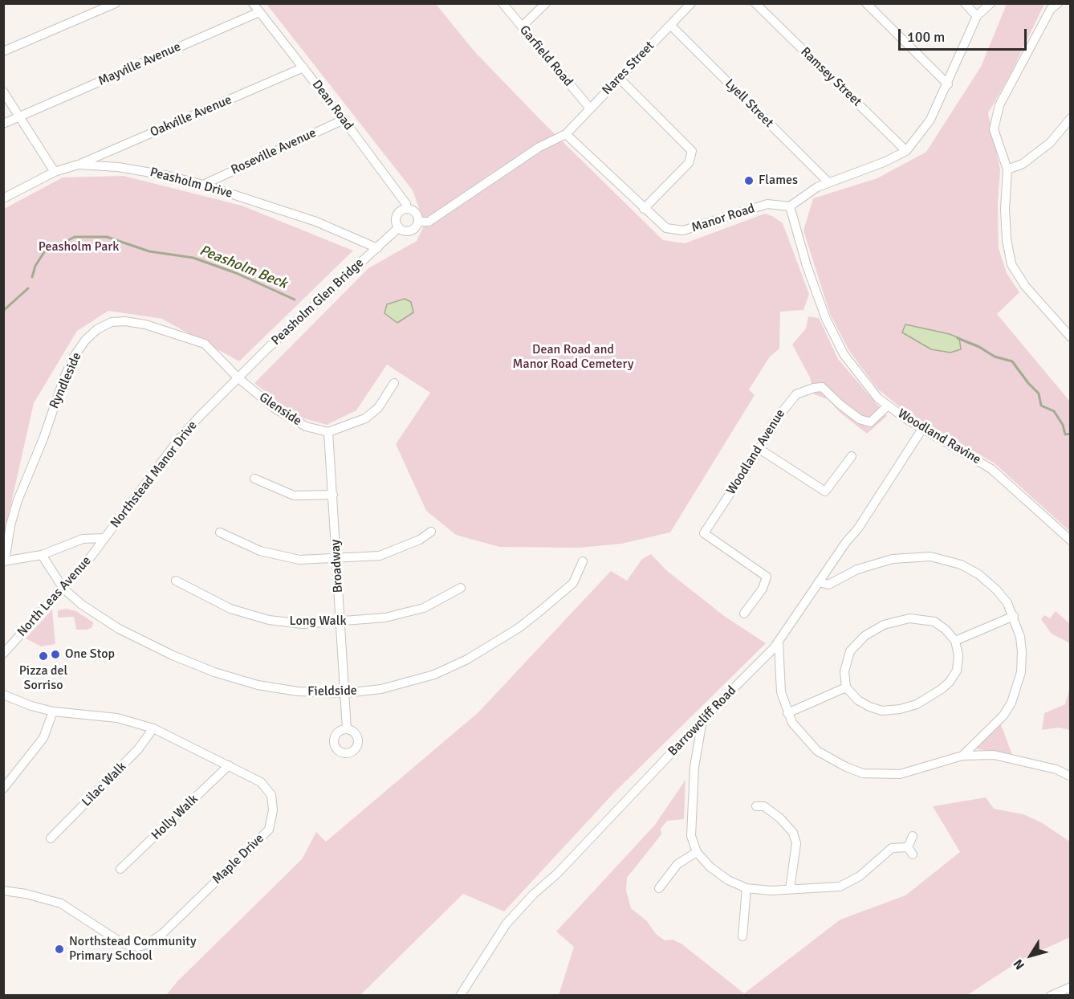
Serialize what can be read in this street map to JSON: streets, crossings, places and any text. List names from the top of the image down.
{
  "streets": {
    "street": [
      "Garfield Road",
      "Mayville Avenue",
      "Nares Street",
      "Ramsey Street",
      "Lyell Street",
      "Dean Road",
      "Oakville Avenue",
      "Roseville Avenue",
      "Peasholm Drive",
      "Manor Road",
      "Peasholm Glen Bridge",
      "Ryndleside",
      "Glenside",
      "Woodland Ravine",
      "Woodland Avenue",
      "Northstead Manor Drive",
      "Broadway",
      "North Leas Avenue",
      "Long Walk",
      "Fieldside",
      "Barrowcliff Road",
      "Lilac Walk",
      "Holly Walk",
      "Maple Drive"
    ]
  },
  "crossings": [
    ["Garfield Road", "Nares Street"],
    ["Mayville Avenue", "Dean Road"],
    ["Nares Street", "Lyell Street"],
    ["Nares Street", "Manor Road"],
    ["Dean Road", "Oakville Avenue"],
    ["Dean Road", "Roseville Avenue"],
    ["Dean Road", "Peasholm Glen Bridge"],
    ["Oakville Avenue", "Peasholm Drive"],
    ["Roseville Avenue", "Peasholm Drive"],
    ["Peasholm Drive", "Peasholm Glen Bridge"],
    ["Manor Road", "Woodland Ravine"],
    ["Peasholm Glen Bridge", "Ryndleside"],
    ["Peasholm Glen Bridge", "Glenside"],
    ["Peasholm Glen Bridge", "Northstead Manor Drive"],
    ["Ryndleside", "Glenside"],
    ["Ryndleside", "Northstead Manor Drive"],
    ["Glenside", "Northstead Manor Drive"],
    ["Glenside", "Broadway"],
    ["Woodland Ravine", "Woodland Avenue"],
    ["Woodland Ravine", "Barrowcliff Road"],
    ["Northstead Manor Drive", "North Leas Avenue"],
    ["Northstead Manor Drive", "Fieldside"],
    ["Broadway", "Long Walk"],
    ["Broadway", "Fieldside"],
    ["North Leas Avenue", "Fieldside"],
    ["Lilac Walk", "Maple Drive"],
    ["Holly Walk", "Maple Drive"]
  ],
  "water": ["Peasholm Beck"],
  "parks": ["Peasholm Park", "Dean Road and Manor Road Cemetery"],
  "places": [
    "Flames",
    "One Stop",
    "Pizza del Sorriso",
    "Northstead Community Primary School"
  ],
  "scale_bar": "100 m",
  "north": "bottom left"
}
